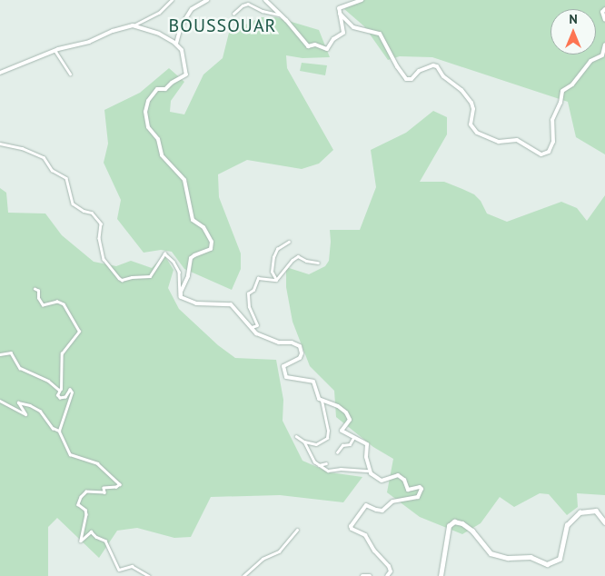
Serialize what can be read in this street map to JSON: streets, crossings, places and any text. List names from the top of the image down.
{
  "districts": ["BOUSSOUAR"],
  "north": "top"
}
